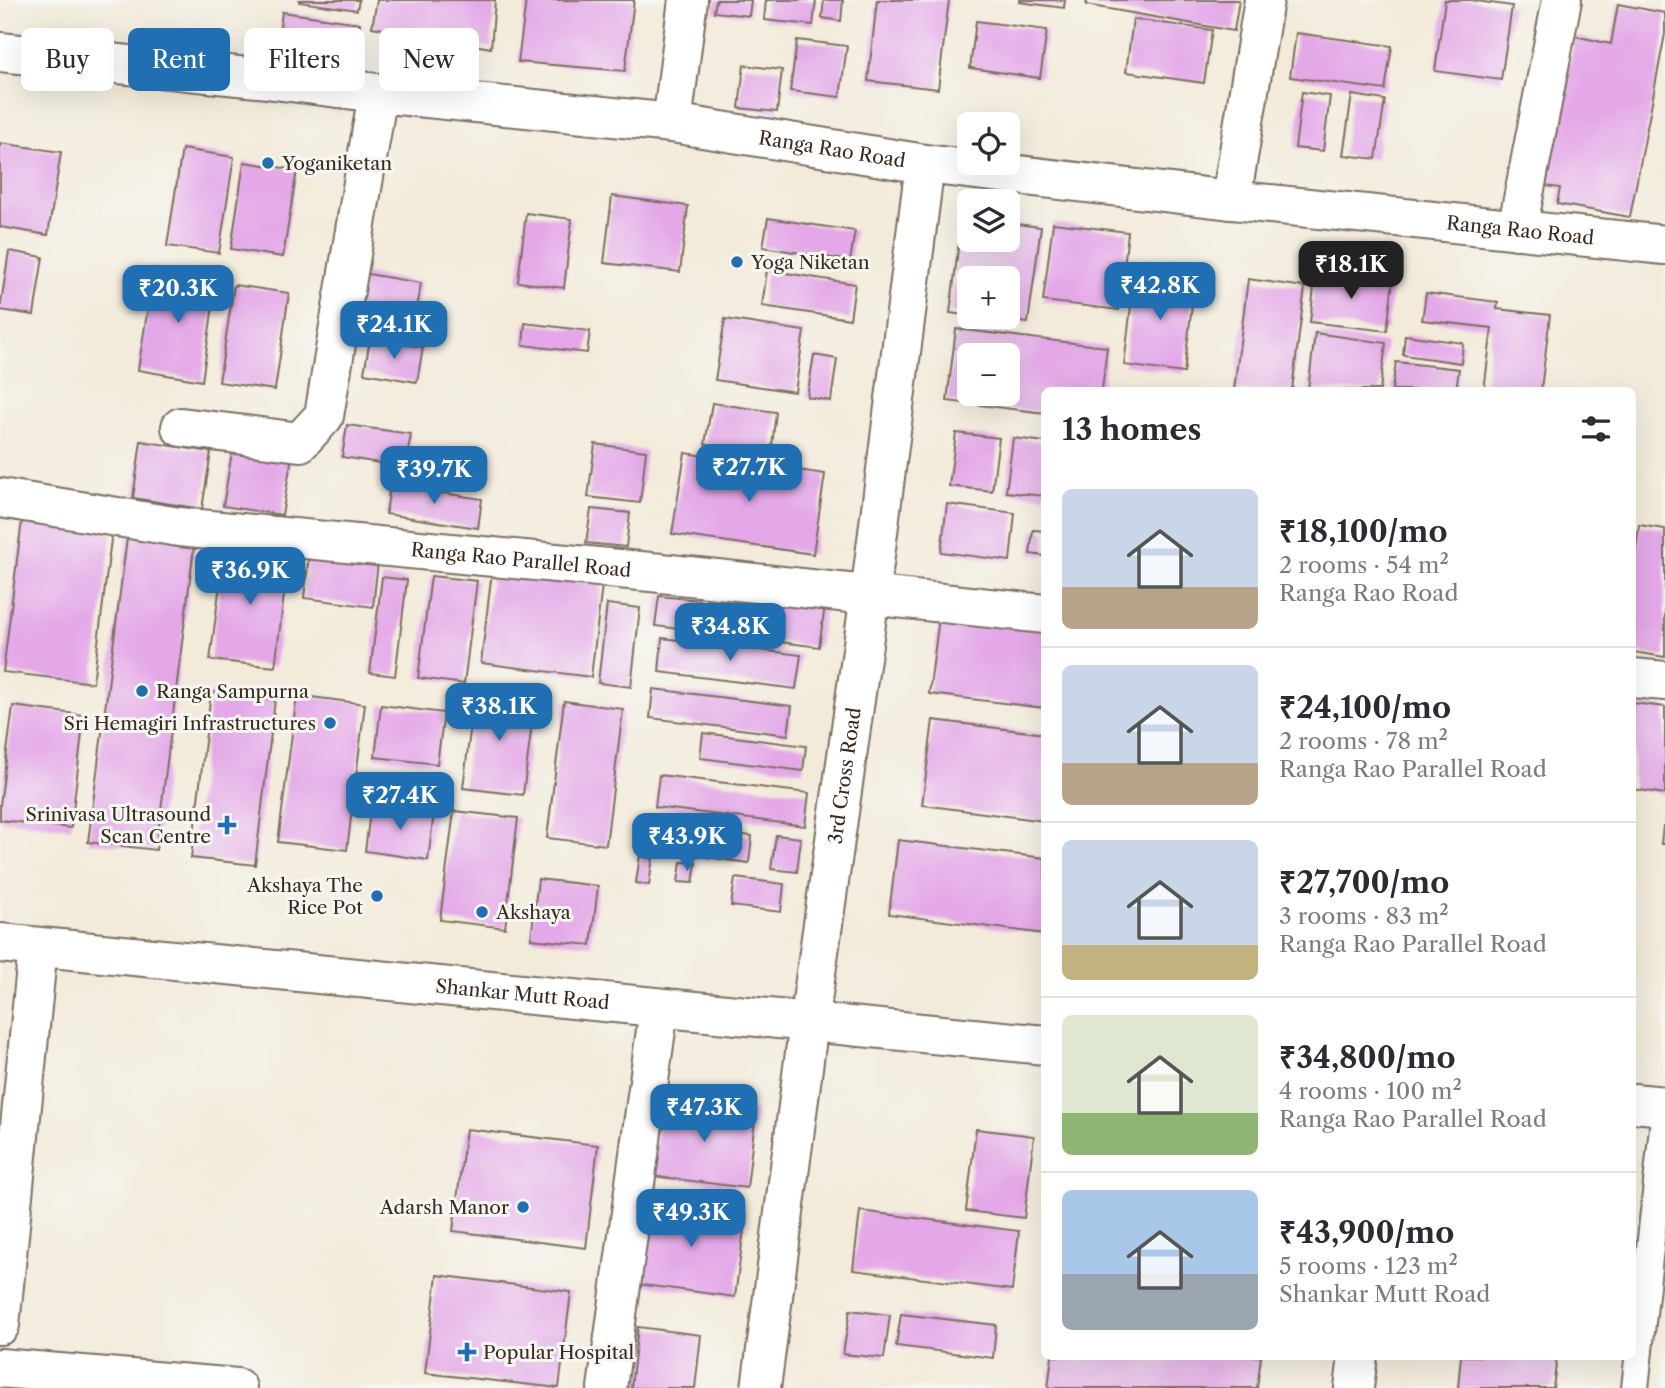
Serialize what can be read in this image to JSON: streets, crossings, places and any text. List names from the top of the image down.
{
  "streets": {
    "street": [
      "Ranga Rao Road",
      "Ranga Rao Parallel Road",
      "3rd Cross Road",
      "Shankar Mutt Road"
    ]
  },
  "crossings": [
    ["Ranga Rao Road", "3rd Cross Road"],
    ["Ranga Rao Parallel Road", "3rd Cross Road"],
    ["3rd Cross Road", "Shankar Mutt Road"]
  ],
  "places": {
    "other": [
      "Yoganiketan",
      "Yoga Niketan",
      "Ranga Sampurna",
      "Sri Hemagiri Infrastructures",
      "Akshaya The Rice Pot",
      "Akshaya",
      "Adarsh Manor"
    ],
    "health": ["Srinivasa Ultrasound Scan Centre", "Popular Hospital"]
  },
  "page": {
    "chip": [
      "Buy",
      "Rent",
      "Filters",
      "New"
    ],
    "map_buttons": ["+", "−"],
    "price": [
      "₹18.1K",
      "₹42.8K",
      "₹20.3K",
      "₹24.1K",
      "₹27.7K",
      "₹39.7K",
      "₹36.9K",
      "₹34.8K",
      "₹38.1K",
      "₹27.4K",
      "₹43.9K",
      "₹47.3K",
      "₹49.3K"
    ],
    "heading": "13 homes",
    "list": [
      {
        "name": "₹18,100/mo",
        "note": "2 rooms · 54 m² · Ranga Rao Road"
      },
      {
        "name": "₹24,100/mo",
        "note": "2 rooms · 78 m² · Ranga Rao Parallel Road"
      },
      {
        "name": "₹27,700/mo",
        "note": "3 rooms · 83 m² · Ranga Rao Parallel Road"
      },
      {
        "name": "₹34,800/mo",
        "note": "4 rooms · 100 m² · Ranga Rao Parallel Road"
      },
      {
        "name": "₹43,900/mo",
        "note": "5 rooms · 123 m² · Shankar Mutt Road"
      }
    ]
  }
}
